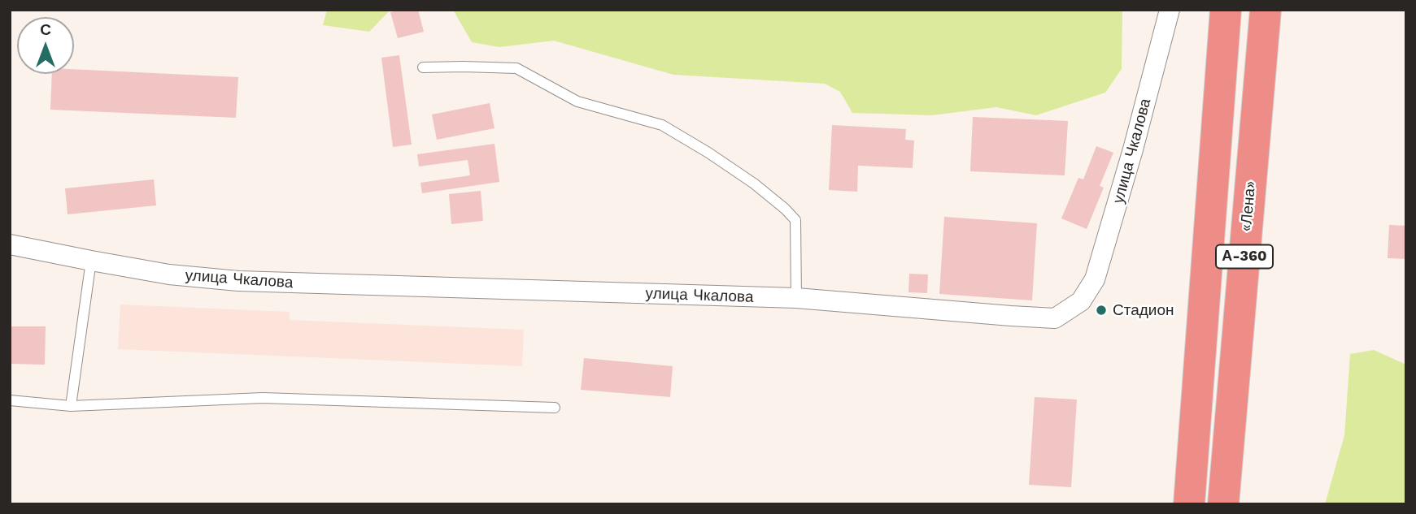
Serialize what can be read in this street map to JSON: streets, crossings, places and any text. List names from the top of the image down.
{
  "streets": {
    "highway": ["«Лена»", "А-360"],
    "street": ["улица Чкалова"]
  },
  "places": ["Стадион"],
  "north": "top"
}
